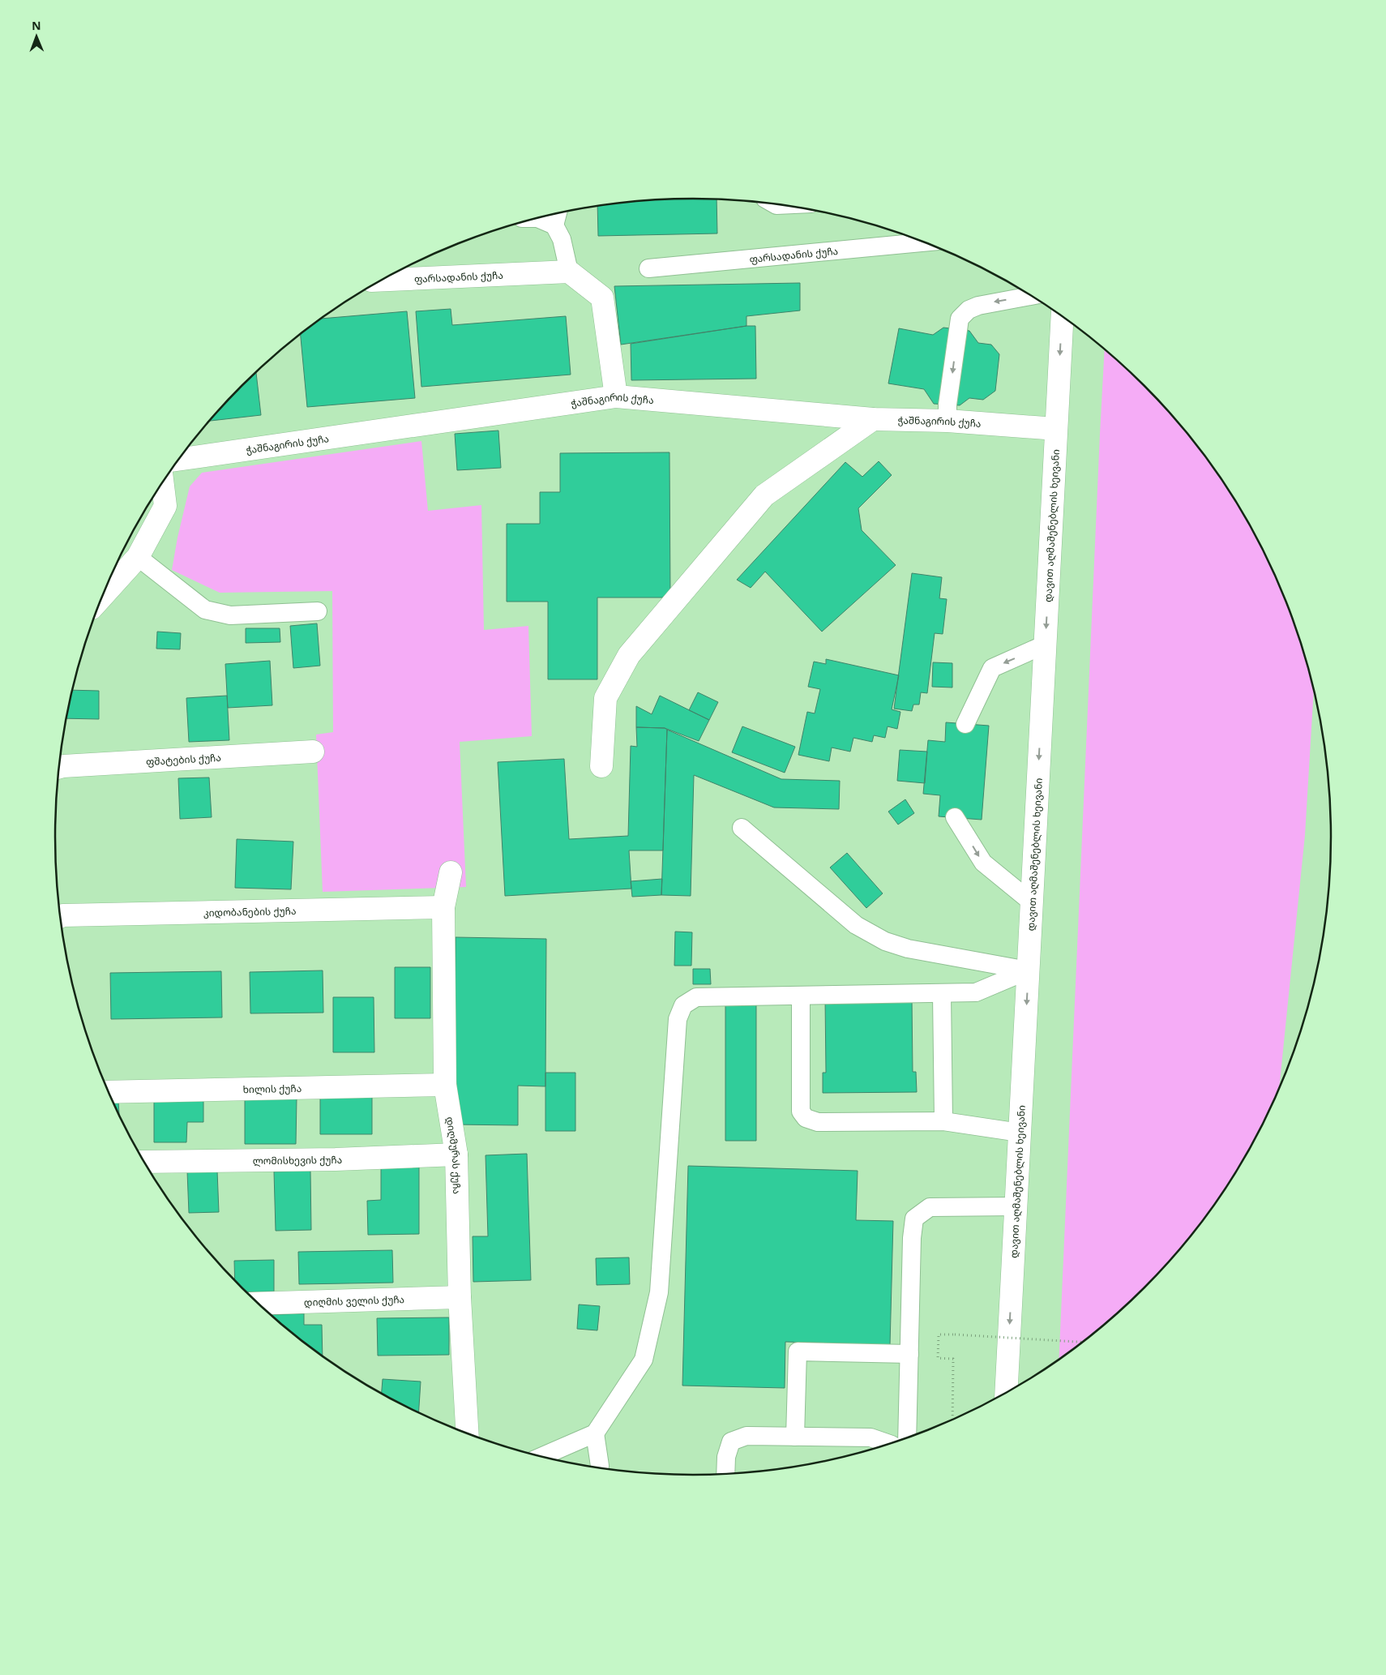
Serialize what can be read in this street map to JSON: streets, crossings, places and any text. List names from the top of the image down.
{
  "streets": {
    "main road": [
      "ფარსადანის ქუჩა",
      "ჭაშნაგირის ქუჩა",
      "დავით აღმაშენებლის ხეივანი",
      "ფშატების ქუჩა",
      "კიდობანების ქუჩა",
      "ხილის ქუჩა",
      "დიღმურას ქუჩა",
      "ლომისხევის ქუჩა",
      "დიღმის ველის ქუჩა"
    ]
  },
  "crossings": [
    ["ჭაშნაგირის ქუჩა", "დავით აღმაშენებლის ხეივანი"],
    ["კიდობანების ქუჩა", "დიღმურას ქუჩა"],
    ["ხილის ქუჩა", "დიღმურას ქუჩა"],
    ["დიღმურას ქუჩა", "ლომისხევის ქუჩა"],
    ["დიღმურას ქუჩა", "დიღმის ველის ქუჩა"]
  ],
  "one_way": ["დავით აღმაშენებლის ხეივანი"],
  "north": "top"
}
